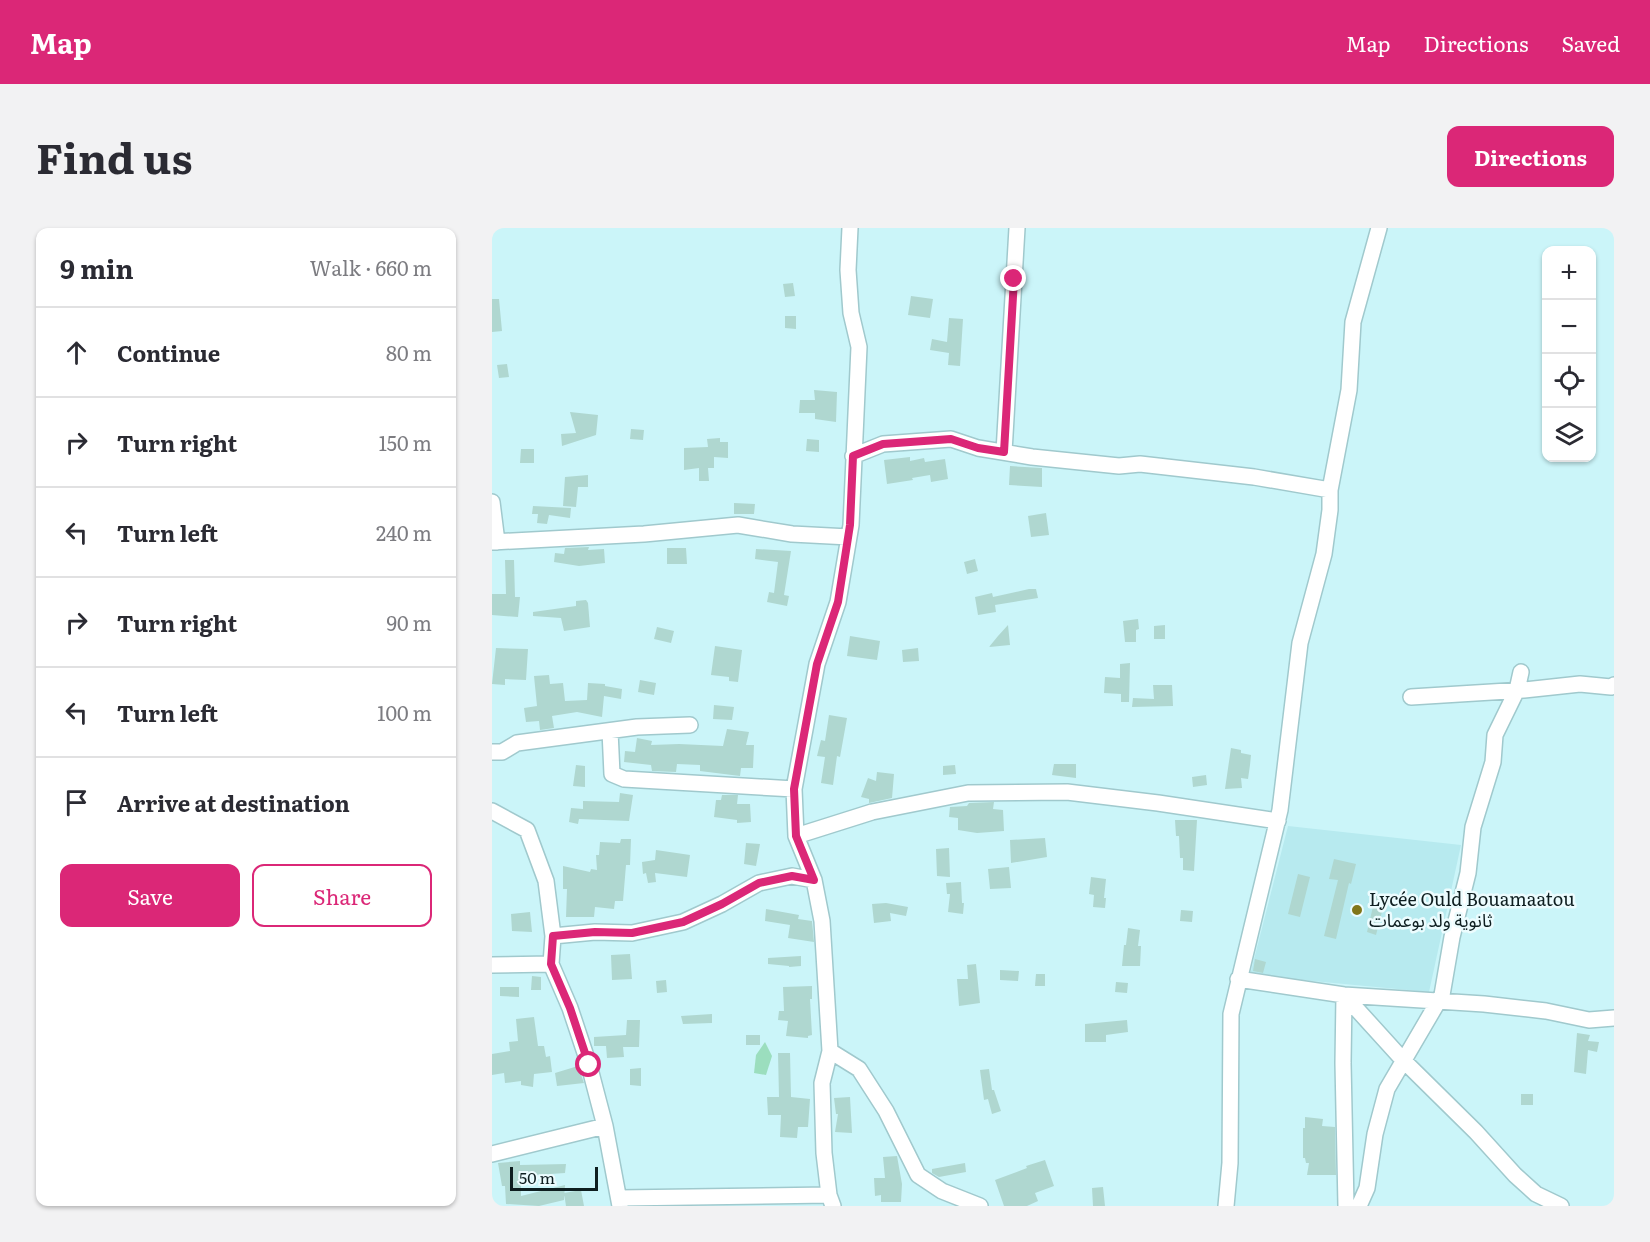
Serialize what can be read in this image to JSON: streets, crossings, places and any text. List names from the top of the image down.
{
  "places": ["Lycée Ould Bouamaatou ثانوية ولد بوعمات"],
  "scale_bar": "50 m",
  "page": {
    "header": "Map",
    "nav": ["Map", "Directions", "Saved"],
    "title": "Find us",
    "buttons": [
      "Directions",
      ["Save", "Share"]
    ],
    "heading": ["9 min", "Walk · 660 m"],
    "map_buttons": ["+", "−"],
    "list": [
      ["Continue", "80 m"],
      ["Turn right", "150 m"],
      ["Turn left", "240 m"],
      ["Turn right", "90 m"],
      ["Turn left", "100 m"],
      "Arrive at destination"
    ],
    "scale": "50 m"
  }
}
